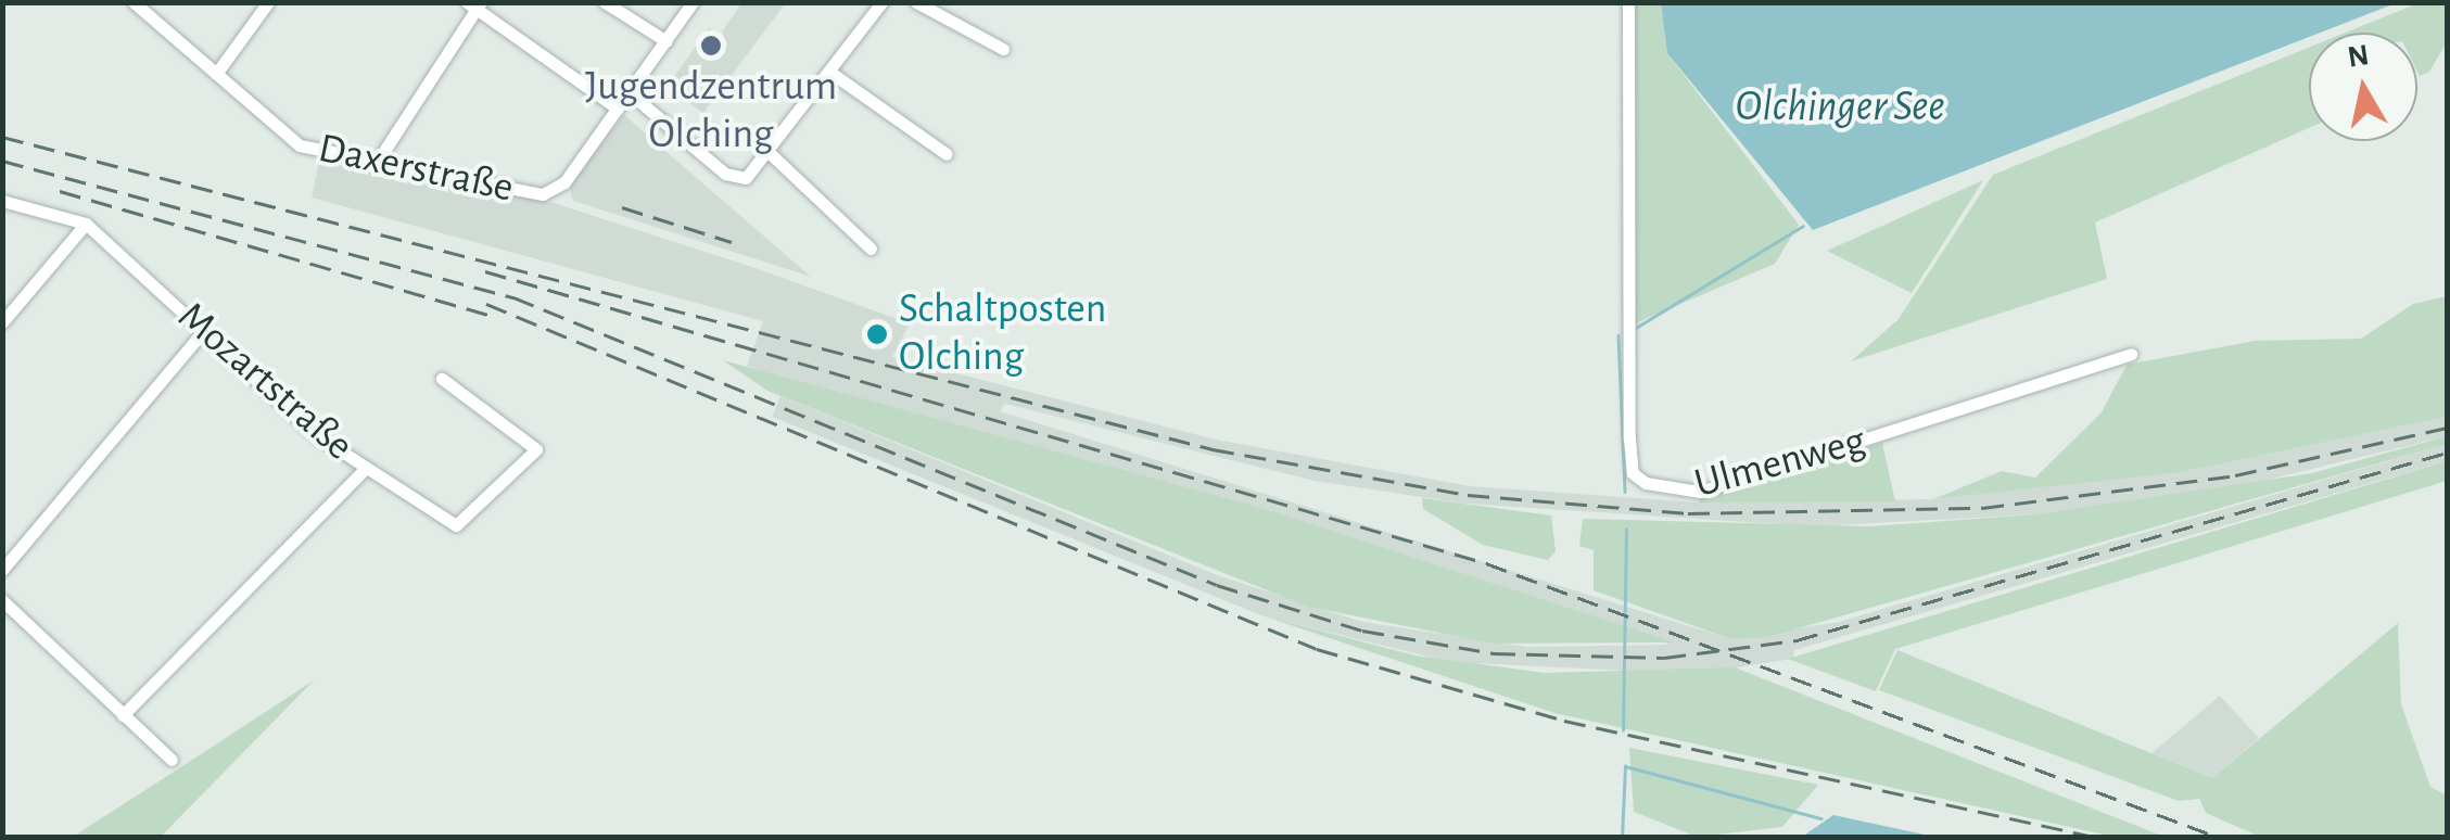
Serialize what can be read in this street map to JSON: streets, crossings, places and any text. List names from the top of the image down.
{
  "streets": {
    "street": ["Daxerstraße", "Mozartstraße", "Ulmenweg"]
  },
  "water": ["Olchinger See"],
  "places": ["Jugendzentrum Olching", "Schaltposten Olching"],
  "north": "top"
}
